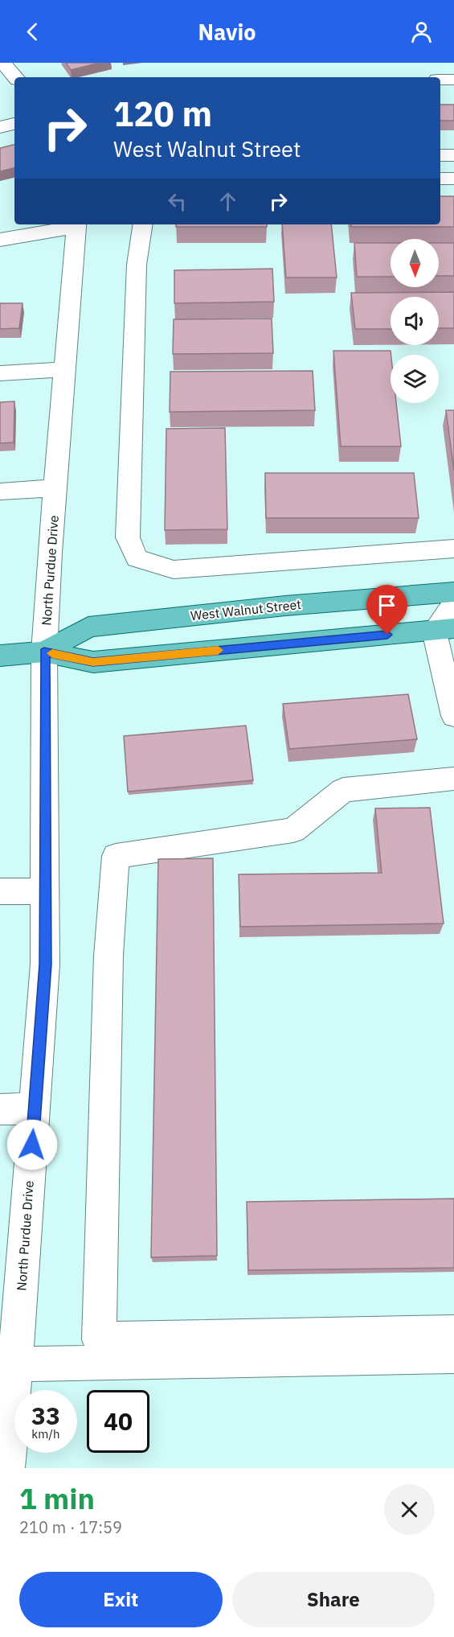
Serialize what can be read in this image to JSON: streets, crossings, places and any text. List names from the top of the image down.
{
  "streets": {
    "main road": ["West Walnut Street"],
    "street": ["North Purdue Drive"]
  },
  "crossings": [
    ["North Purdue Drive", "West Walnut Street"]
  ],
  "north": "bottom",
  "page": {
    "header": "Navio",
    "turn": ["120 m", "West Walnut Street"],
    "speed": "33 km/h",
    "limit": "40",
    "heading": ["1 min", "210 m · 17:59"],
    "buttons": ["Exit", "Share"]
  }
}
